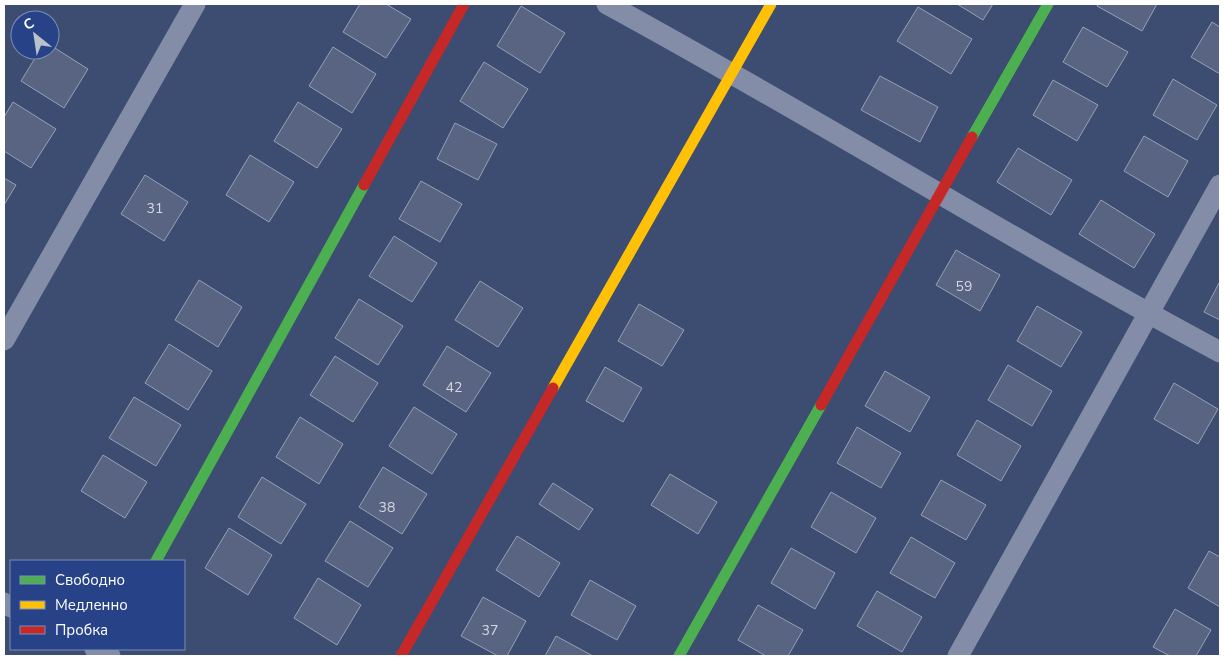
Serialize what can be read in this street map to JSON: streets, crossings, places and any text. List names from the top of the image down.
{
  "house_numbers": [
    "31",
    "59",
    "42",
    "38",
    "37"
  ],
  "legend": ["Свободно", "Медленно", "Пробка"],
  "north": "top left"
}
